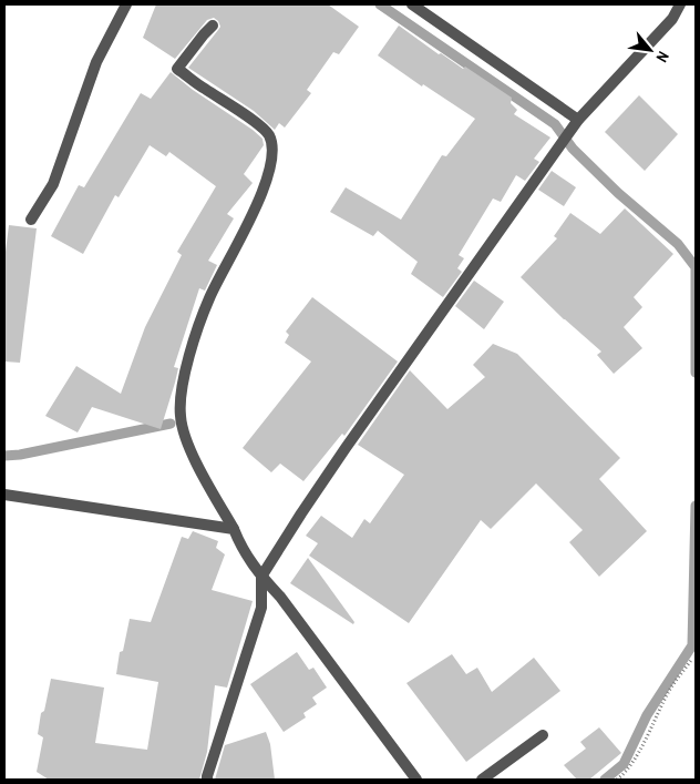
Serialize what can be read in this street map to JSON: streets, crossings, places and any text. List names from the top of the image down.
{
  "north": "bottom right"
}
